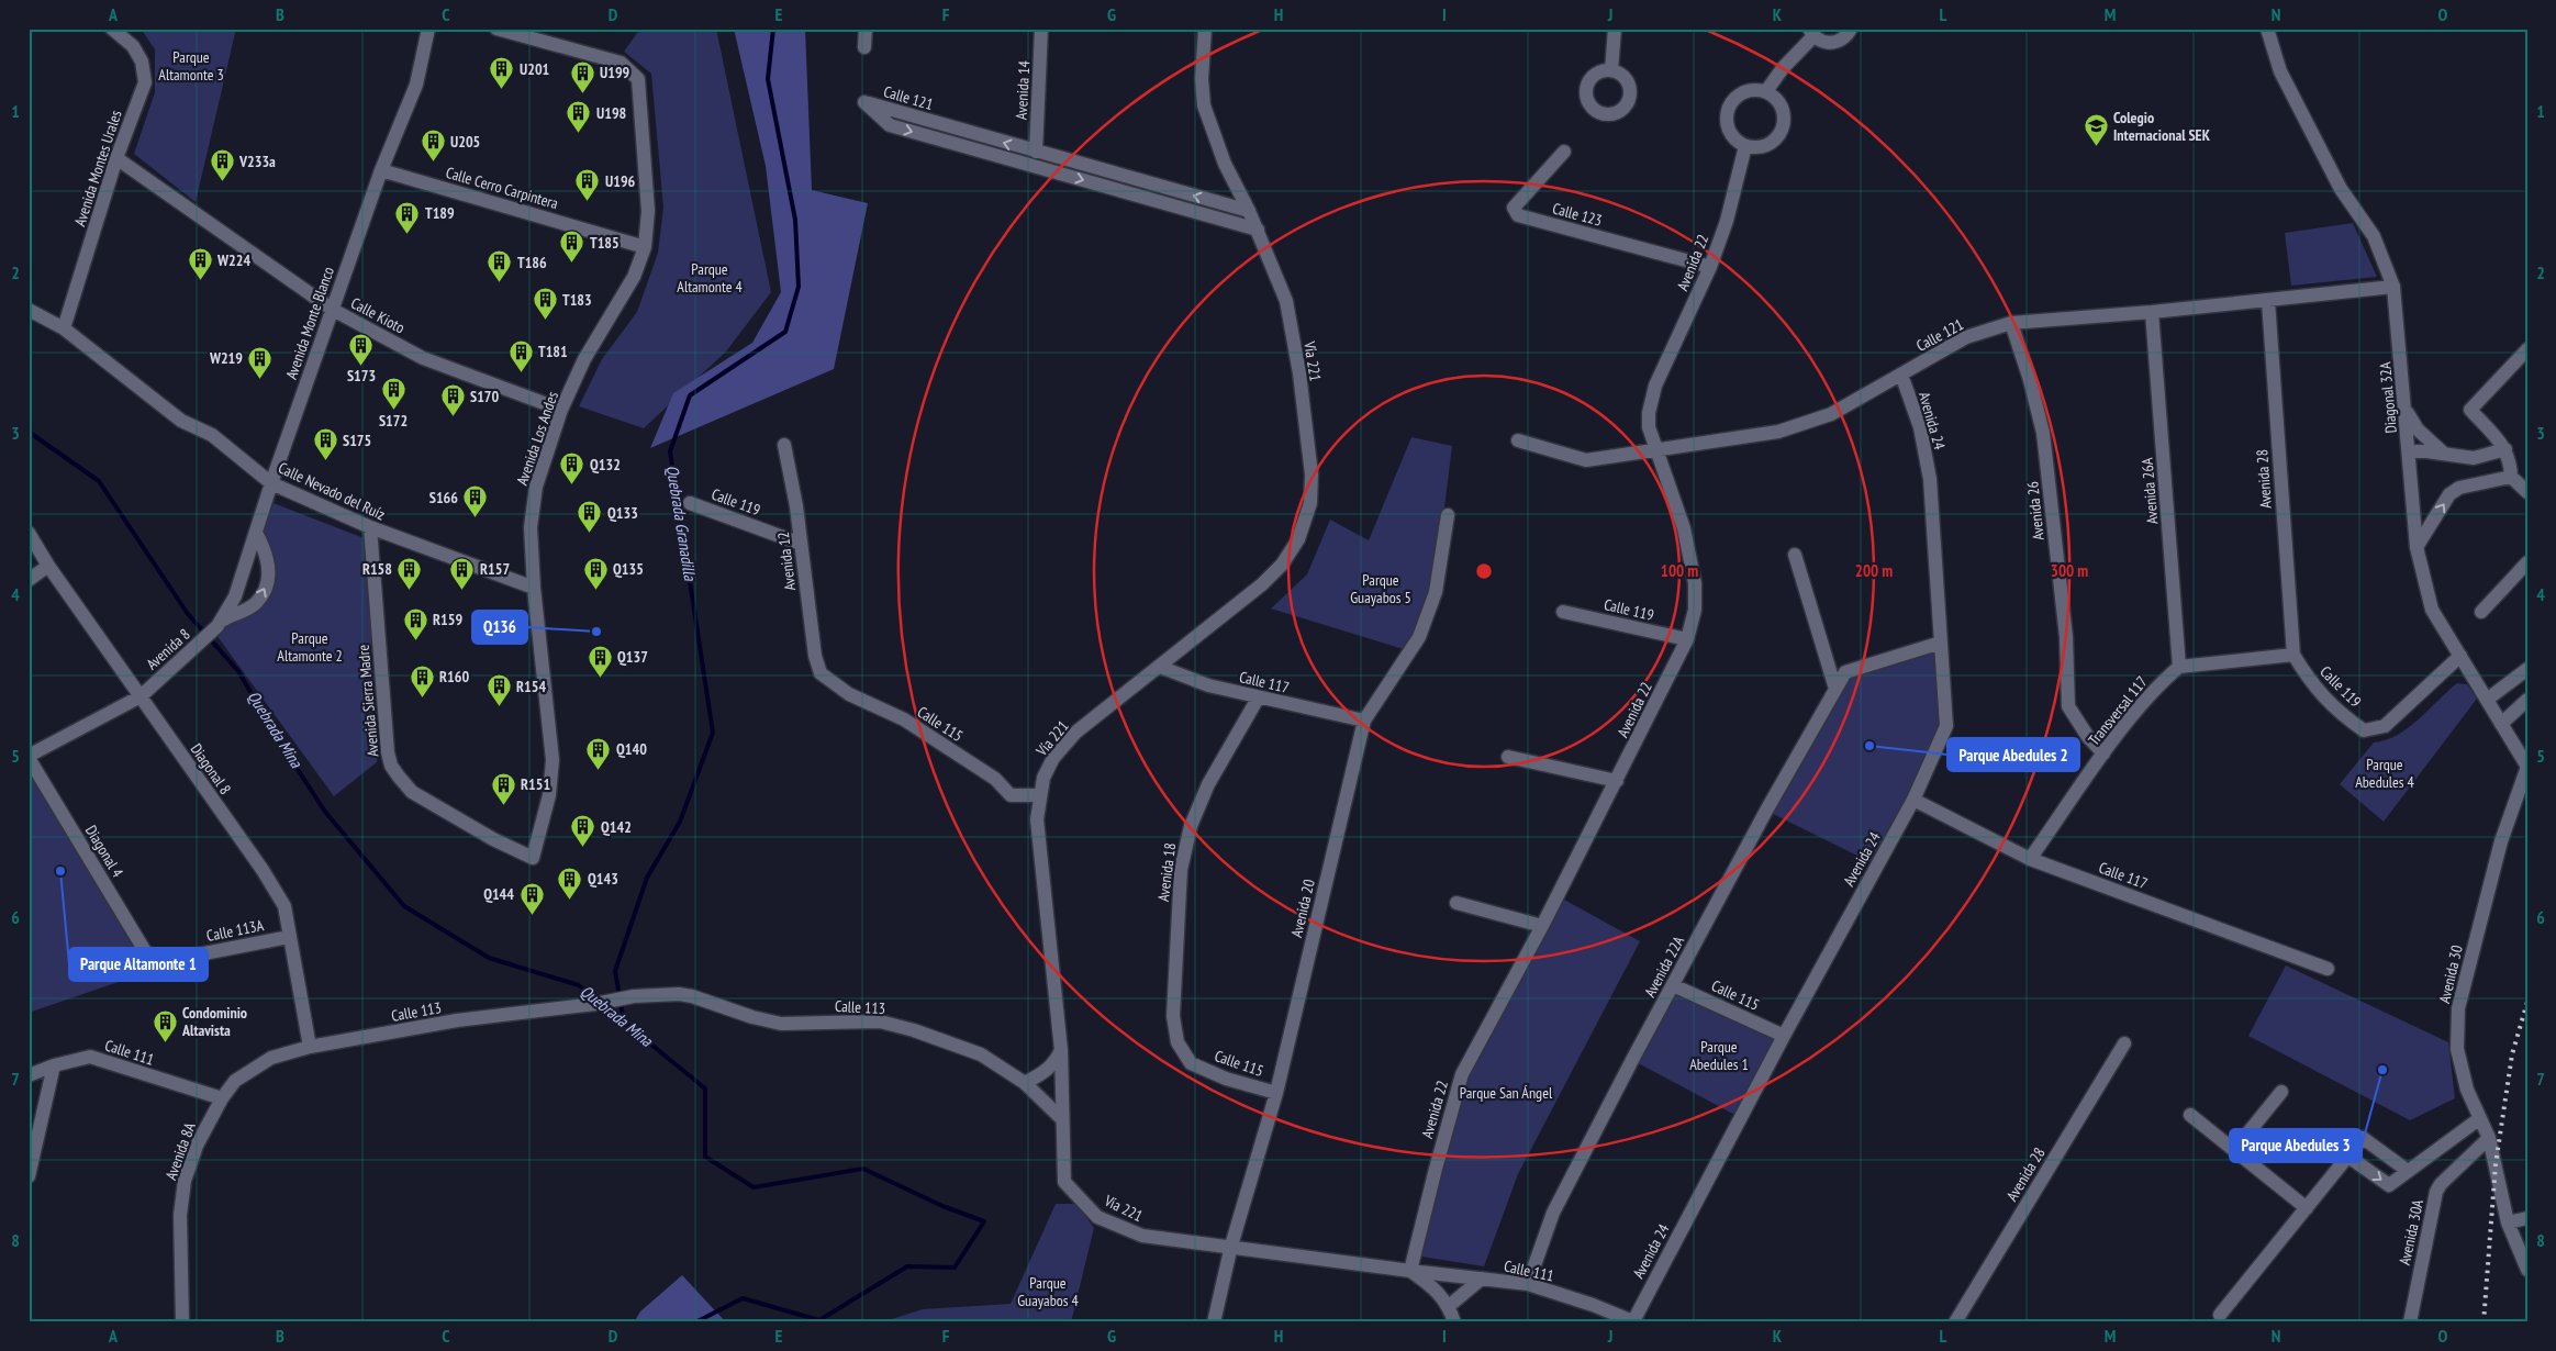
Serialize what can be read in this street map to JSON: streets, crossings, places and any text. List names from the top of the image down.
{
  "streets": {
    "street": [
      "Avenida 14",
      "Calle 121",
      "Avenida Montes Urales",
      "Calle Cerro Carpintera",
      "Calle 123",
      "Avenida 22",
      "Calle Kioto",
      "Avenida Monte Blanco",
      "Vía 221",
      "Diagonal 32A",
      "Avenida 24",
      "Avenida Los Andes",
      "Avenida 28",
      "Calle Nevado del Ruíz",
      "Avenida 26A",
      "Calle 119",
      "Avenida 26",
      "Avenida 12",
      "Avenida 8",
      "Calle 117",
      "Avenida Sierra Madre",
      "Transversal 117",
      "Calle 115",
      "Diagonal 8",
      "Diagonal 4",
      "Avenida 18",
      "Avenida 20",
      "Calle 113A",
      "Avenida 22A",
      "Avenida 30",
      "Calle 113",
      "Calle 111",
      "Avenida 8A",
      "Avenida 30A"
    ]
  },
  "crossings": [
    ["Avenida 14", "Calle 121"],
    ["Calle 121", "Avenida 22"],
    ["Calle 121", "Vía 221"],
    ["Calle 121", "Diagonal 32A"],
    ["Calle 121", "Avenida 24"],
    ["Calle 121", "Avenida 28"],
    ["Calle 121", "Avenida 26A"],
    ["Calle 121", "Avenida 26"],
    ["Avenida Montes Urales", "Calle Kioto"],
    ["Avenida Montes Urales", "Calle Nevado del Ruíz"],
    ["Calle Cerro Carpintera", "Avenida Monte Blanco"],
    ["Calle Cerro Carpintera", "Avenida Los Andes"],
    ["Calle 123", "Avenida 22"],
    ["Avenida 22", "Vía 221"],
    ["Avenida 22", "Calle 119"],
    ["Avenida 22", "Calle 111"],
    ["Calle Kioto", "Avenida Monte Blanco"],
    ["Calle Kioto", "Avenida Los Andes"],
    ["Avenida Monte Blanco", "Calle Nevado del Ruíz"],
    ["Avenida Monte Blanco", "Avenida 8"],
    ["Vía 221", "Calle 117"],
    ["Vía 221", "Calle 115"],
    ["Vía 221", "Avenida 20"],
    ["Vía 221", "Calle 113"],
    ["Vía 221", "Calle 111"],
    ["Diagonal 32A", "Calle 119"],
    ["Diagonal 32A", "Avenida 30"],
    ["Avenida 24", "Calle 117"],
    ["Avenida 24", "Calle 115"],
    ["Avenida 24", "Avenida 22A"],
    ["Avenida 24", "Calle 111"],
    ["Avenida Los Andes", "Calle Nevado del Ruíz"],
    ["Avenida Los Andes", "Avenida Sierra Madre"],
    ["Avenida 28", "Calle 119"],
    ["Calle Nevado del Ruíz", "Avenida Sierra Madre"],
    ["Avenida 26A", "Transversal 117"],
    ["Calle 119", "Avenida 12"],
    ["Avenida 26", "Transversal 117"],
    ["Avenida 12", "Calle 115"],
    ["Avenida 8", "Diagonal 8"],
    ["Avenida 8", "Diagonal 4"],
    ["Calle 117", "Transversal 117"],
    ["Calle 117", "Avenida 18"],
    ["Calle 117", "Avenida 20"],
    ["Calle 115", "Avenida 18"],
    ["Calle 115", "Avenida 20"],
    ["Calle 115", "Avenida 22A"],
    ["Diagonal 8", "Calle 113A"],
    ["Diagonal 8", "Calle 113"],
    ["Diagonal 8", "Avenida 8A"],
    ["Diagonal 4", "Calle 113A"],
    ["Avenida 22A", "Calle 111"],
    ["Avenida 30", "Avenida 30A"],
    ["Calle 113", "Avenida 8A"],
    ["Calle 111", "Avenida 8A"]
  ],
  "water": ["Quebrada Granadilla", "Quebrada Mina"],
  "parks": [
    "Parque Altamonte 3",
    "Parque Altamonte 4",
    "Parque Guayabos 5",
    "Parque Altamonte 2",
    "Parque Abedules 4",
    "Parque Abedules 1",
    "Parque San Ángel",
    "Parque Guayabos 4"
  ],
  "places": {
    "building": [
      "U201",
      "U199",
      "U198",
      "U205",
      "V233a",
      "U196",
      "T189",
      "T185",
      "W224",
      "T186",
      "T183",
      "S173",
      "T181",
      "W219",
      "S172",
      "S170",
      "S175",
      "Q132",
      "S166",
      "Q133",
      "R158",
      "R157",
      "Q135",
      "R159",
      "Q137",
      "R160",
      "R154",
      "Q140",
      "R151",
      "Q142",
      "Q143",
      "Q144",
      "Condominio Altavista"
    ],
    "school or university": ["Colegio Internacional SEK"],
    "other": [
      "Q136",
      "Parque Abedules 2",
      "Parque Altamonte 1",
      "Parque Abedules 3"
    ]
  },
  "grid": {
    "columns": [
      "A",
      "B",
      "C",
      "D",
      "E",
      "F",
      "G",
      "H",
      "I",
      "J",
      "K",
      "L",
      "M",
      "N",
      "O"
    ],
    "rows": [
      "1",
      "2",
      "3",
      "4",
      "5",
      "6",
      "7",
      "8"
    ]
  },
  "rings": ["100 m", "200 m", "300 m"]
}
